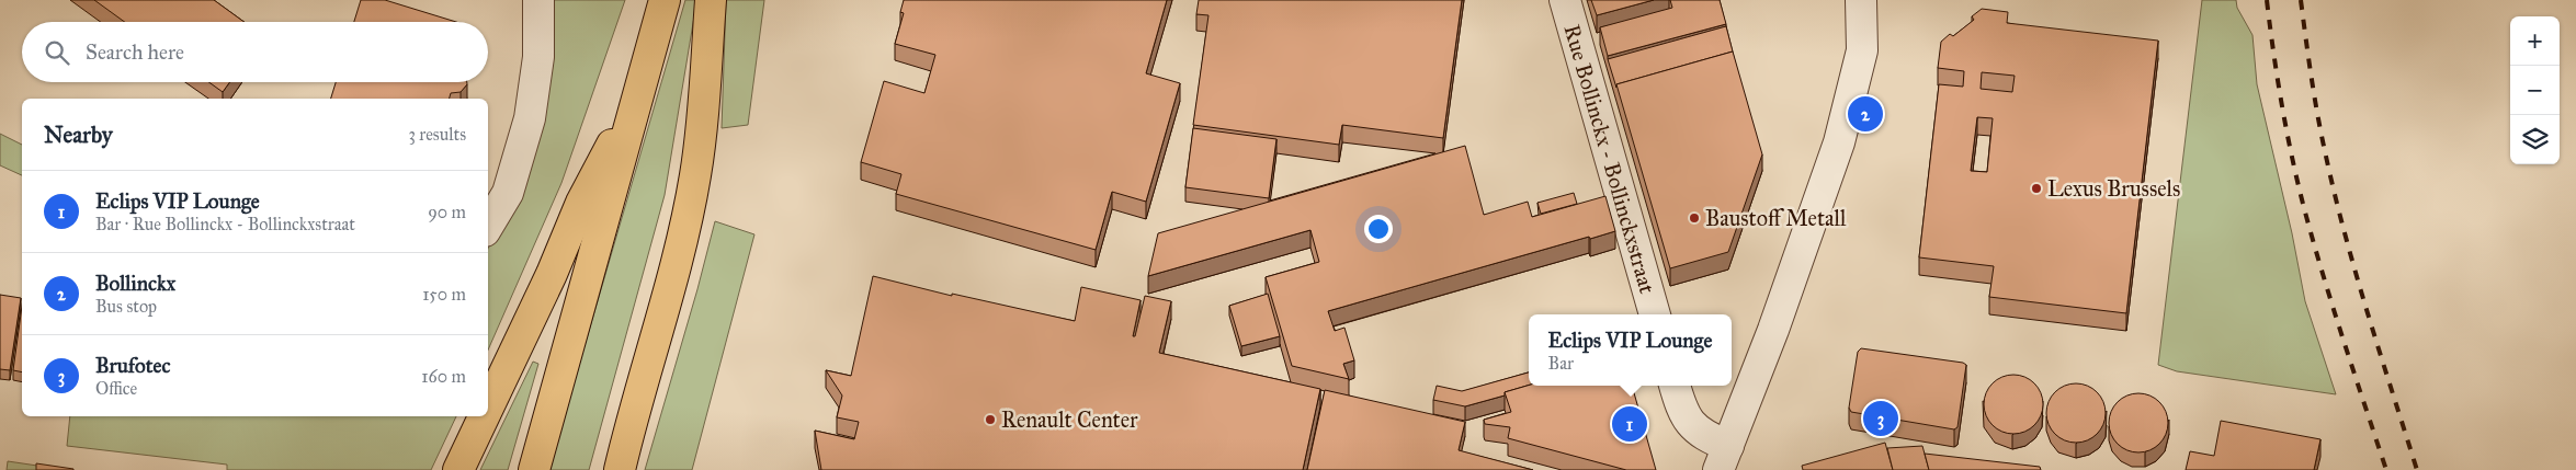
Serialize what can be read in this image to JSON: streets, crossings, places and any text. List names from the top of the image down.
{
  "streets": {
    "street": ["Rue Bollinckx - Bollinckxstraat"]
  },
  "places": ["Lexus Brussels", "Baustoff Metall", "Renault Center"],
  "page": {
    "map_buttons": ["+", "−"],
    "search": "Search here",
    "pins": ["2", "3", "1"],
    "heading": ["Nearby", "3 results"],
    "list": [
      {
        "mark": "1",
        "name": "Eclips VIP Lounge",
        "note": "Bar · Rue Bollinckx - Bollinckxstraat",
        "value": "90 m"
      },
      {
        "mark": "2",
        "name": "Bollinckx",
        "note": "Bus stop",
        "value": "150 m"
      },
      {
        "mark": "3",
        "name": "Brufotec",
        "note": "Office",
        "value": "160 m"
      }
    ],
    "popup": ["Eclips VIP Lounge", "Bar"]
  }
}
